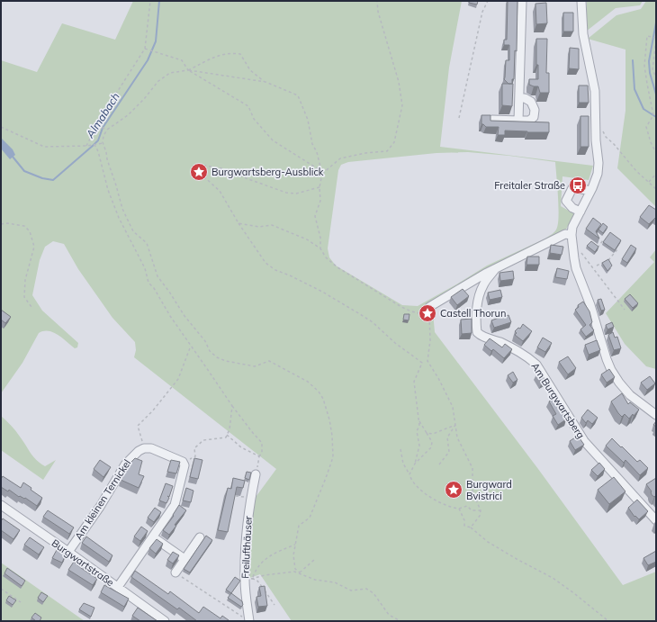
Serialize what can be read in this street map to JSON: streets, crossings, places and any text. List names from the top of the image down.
{
  "streets": {
    "street": [
      "Am Burgwartsberg",
      "Am kleinen Ternickel",
      "Freilufthäuser",
      "Burgwartstraße"
    ]
  },
  "crossings": [
    ["Am kleinen Ternickel", "Burgwartstraße"]
  ],
  "water": ["Almabach"],
  "places": {
    "place": ["Burgwartsberg-Ausblick", "Castell Thorun", "Burgward Bvistrici"],
    "bus stop": ["Freitaler Straße"]
  }
}
